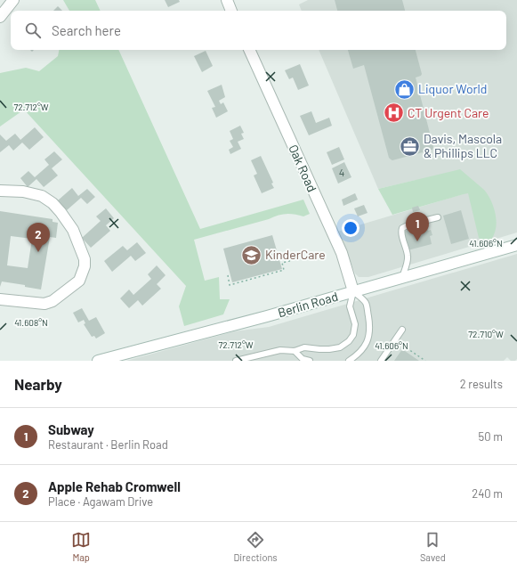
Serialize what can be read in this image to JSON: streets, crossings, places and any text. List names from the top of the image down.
{
  "streets": {
    "street": ["Oak Road", "Berlin Road"]
  },
  "crossings": [
    ["Oak Road", "Berlin Road"]
  ],
  "places": {
    "shop": ["Liquor World"],
    "hospital": ["CT Urgent Care"],
    "office": ["Davis, Mascola & Phillips LLC"],
    "school or university": ["KinderCare"]
  },
  "house_numbers": ["4"],
  "page": {
    "search": "Search here",
    "pins": ["1", "2"],
    "heading": ["Nearby", "2 results"],
    "list": [
      {
        "mark": "1",
        "name": "Subway",
        "note": "Restaurant · Berlin Road",
        "value": "50 m"
      },
      {
        "mark": "2",
        "name": "Apple Rehab Cromwell",
        "note": "Place · Agawam Drive",
        "value": "240 m"
      }
    ],
    "nav": ["Map", "Directions", "Saved"]
  },
  "coordinates": [
    "72.712°W",
    "41.606°N",
    "41.608°N",
    "72.710°W"
  ]
}
